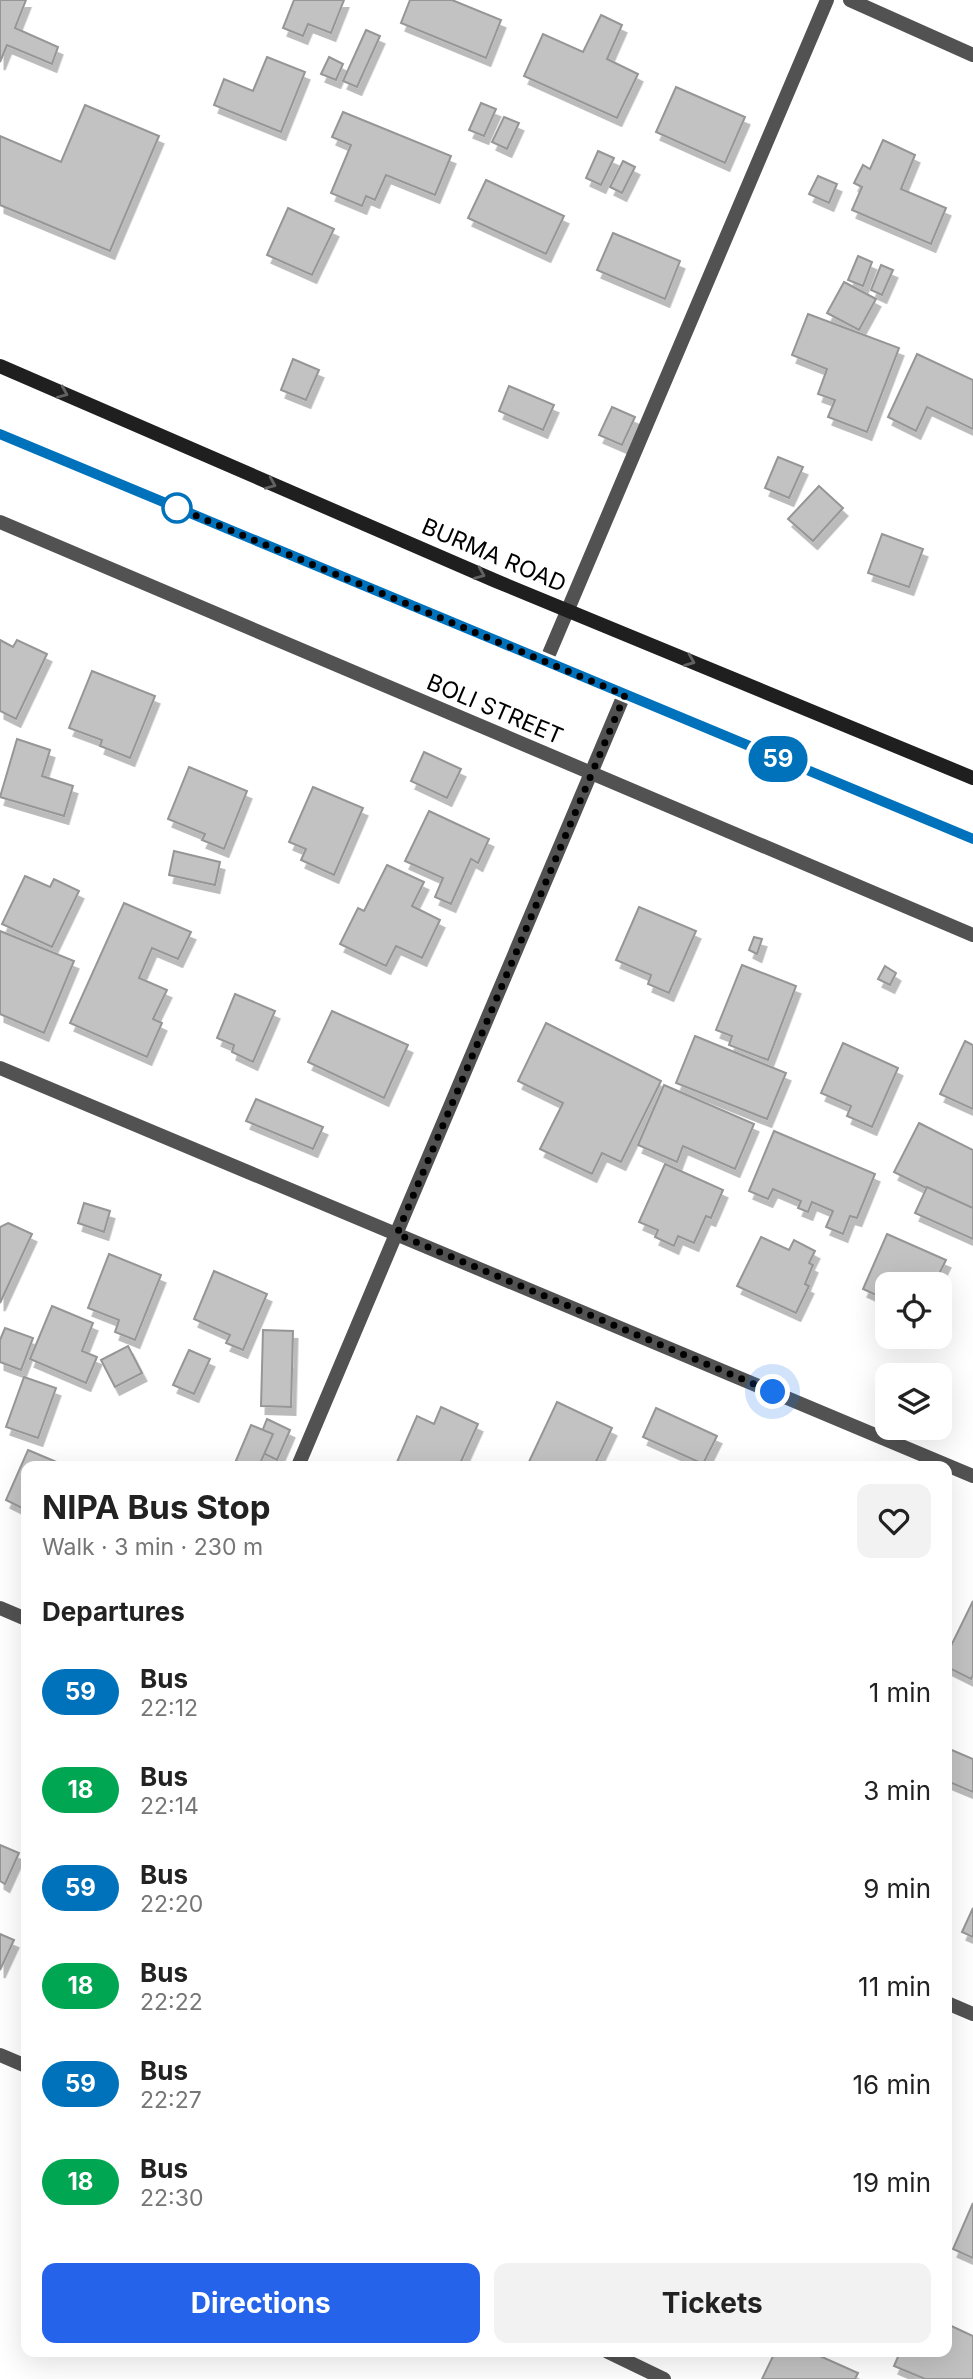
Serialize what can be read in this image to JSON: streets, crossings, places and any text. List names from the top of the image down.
{
  "streets": {
    "main road": ["BURMA ROAD"],
    "street": ["BOLI STREET"]
  },
  "lines": ["bus line 59"],
  "page": {
    "on_map": "59",
    "heading": [
      ["NIPA Bus Stop", "Walk · 3 min · 230 m"],
      "Departures"
    ],
    "list": [
      {
        "mark": "59",
        "name": "Bus",
        "note": "22:12",
        "value": "1 min"
      },
      {
        "mark": "18",
        "name": "Bus",
        "note": "22:14",
        "value": "3 min"
      },
      {
        "mark": "59",
        "name": "Bus",
        "note": "22:20",
        "value": "9 min"
      },
      {
        "mark": "18",
        "name": "Bus",
        "note": "22:22",
        "value": "11 min"
      },
      {
        "mark": "59",
        "name": "Bus",
        "note": "22:27",
        "value": "16 min"
      },
      {
        "mark": "18",
        "name": "Bus",
        "note": "22:30",
        "value": "19 min"
      }
    ],
    "buttons": ["Directions", "Tickets"]
  }
}
